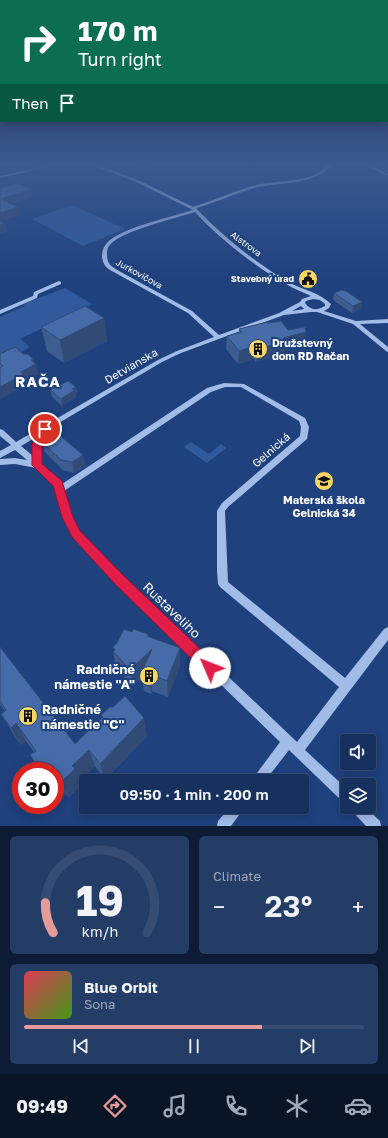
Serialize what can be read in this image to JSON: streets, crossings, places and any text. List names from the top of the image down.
{
  "streets": {
    "street": [
      "Alstrova",
      "Jurkovičova",
      "Detvianska",
      "Gelnická",
      "Rustaveliho"
    ]
  },
  "crossings": [
    ["Alstrova", "Jurkovičova"],
    ["Alstrova", "Detvianska"],
    ["Jurkovičova", "Detvianska"],
    ["Detvianska", "Rustaveliho"],
    ["Gelnická", "Rustaveliho"]
  ],
  "districts": ["RAČA"],
  "places": {
    "public building": ["Stavebný úrad"],
    "building": ["Družstevný dom RD Račan", "Radničné námestie \"A\"", "Radničné námestie \"C\""],
    "school or university": ["Materská škola Gelnická 34"]
  },
  "page": {
    "turn": ["170 m", "Turn right"],
    "then": "Then",
    "limit": "30",
    "trip": "09:50 · 1 min · 200 m",
    "tile": "Climate",
    "heat": ["−", "23°", "+"],
    "song": ["Blue Orbit", "Sona"],
    "tabs": "09:49",
    "gauge": ["19", "km/h"]
  }
}
